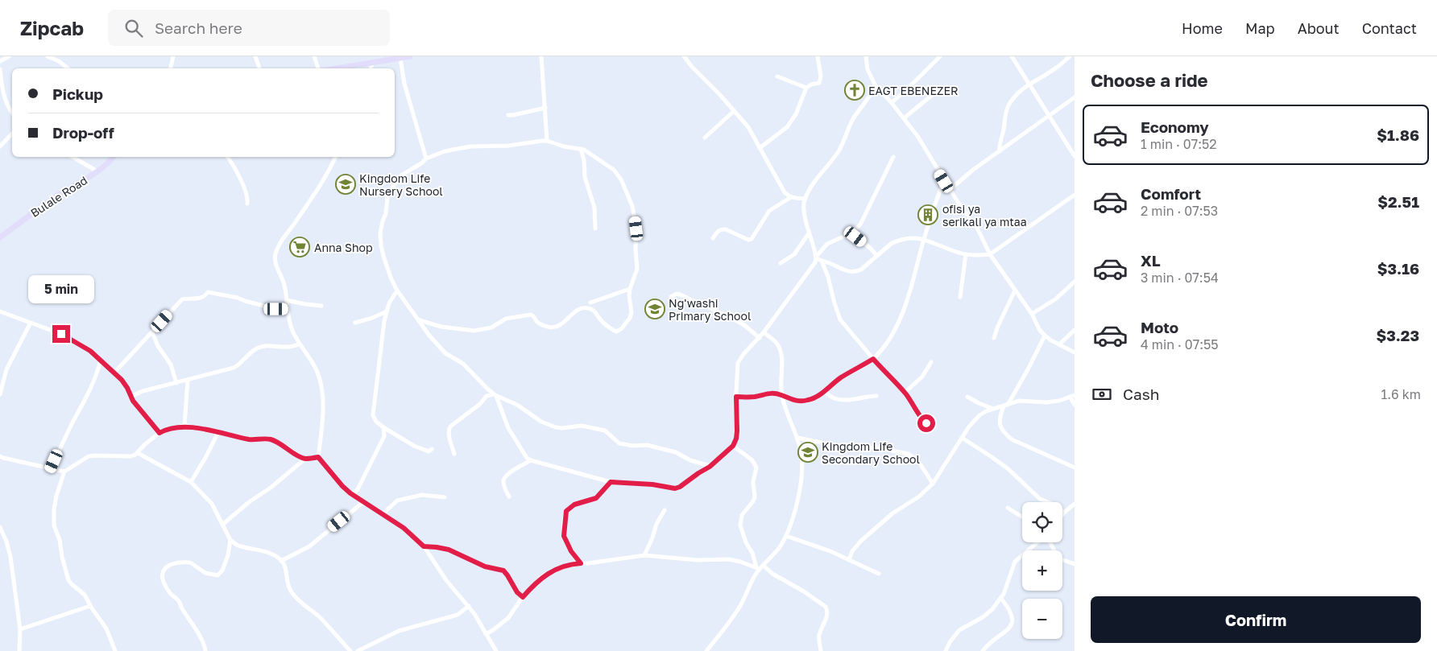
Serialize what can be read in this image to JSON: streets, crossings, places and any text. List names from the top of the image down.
{
  "streets": {
    "street": ["Bulale Road"]
  },
  "places": {
    "church": ["EAGT EBENEZER"],
    "school or university": ["Kingdom Life Nursery School", "Ng'washi Primary School", "Kingdom Life Secondary School"],
    "building": ["ofisi ya serikali ya mtaa"],
    "supermarket": ["Anna Shop"]
  },
  "page": {
    "header": "Zipcab",
    "search": "Search here",
    "nav": [
      "Home",
      "Map",
      "About",
      "Contact"
    ],
    "heading": "Choose a ride",
    "banner": ["Pickup", "Drop-off"],
    "list": [
      {
        "name": "Economy",
        "note": "1 min · 07:52",
        "value": "$1.86"
      },
      {
        "name": "Comfort",
        "note": "2 min · 07:53",
        "value": "$2.51"
      },
      {
        "name": "XL",
        "note": "3 min · 07:54",
        "value": "$3.16"
      },
      {
        "name": "Moto",
        "note": "4 min · 07:55",
        "value": "$3.23"
      }
    ],
    "bubble": "5 min",
    "pay": ["Cash", "1.6 km"],
    "map_buttons": ["+", "−"],
    "buttons": "Confirm"
  }
}
